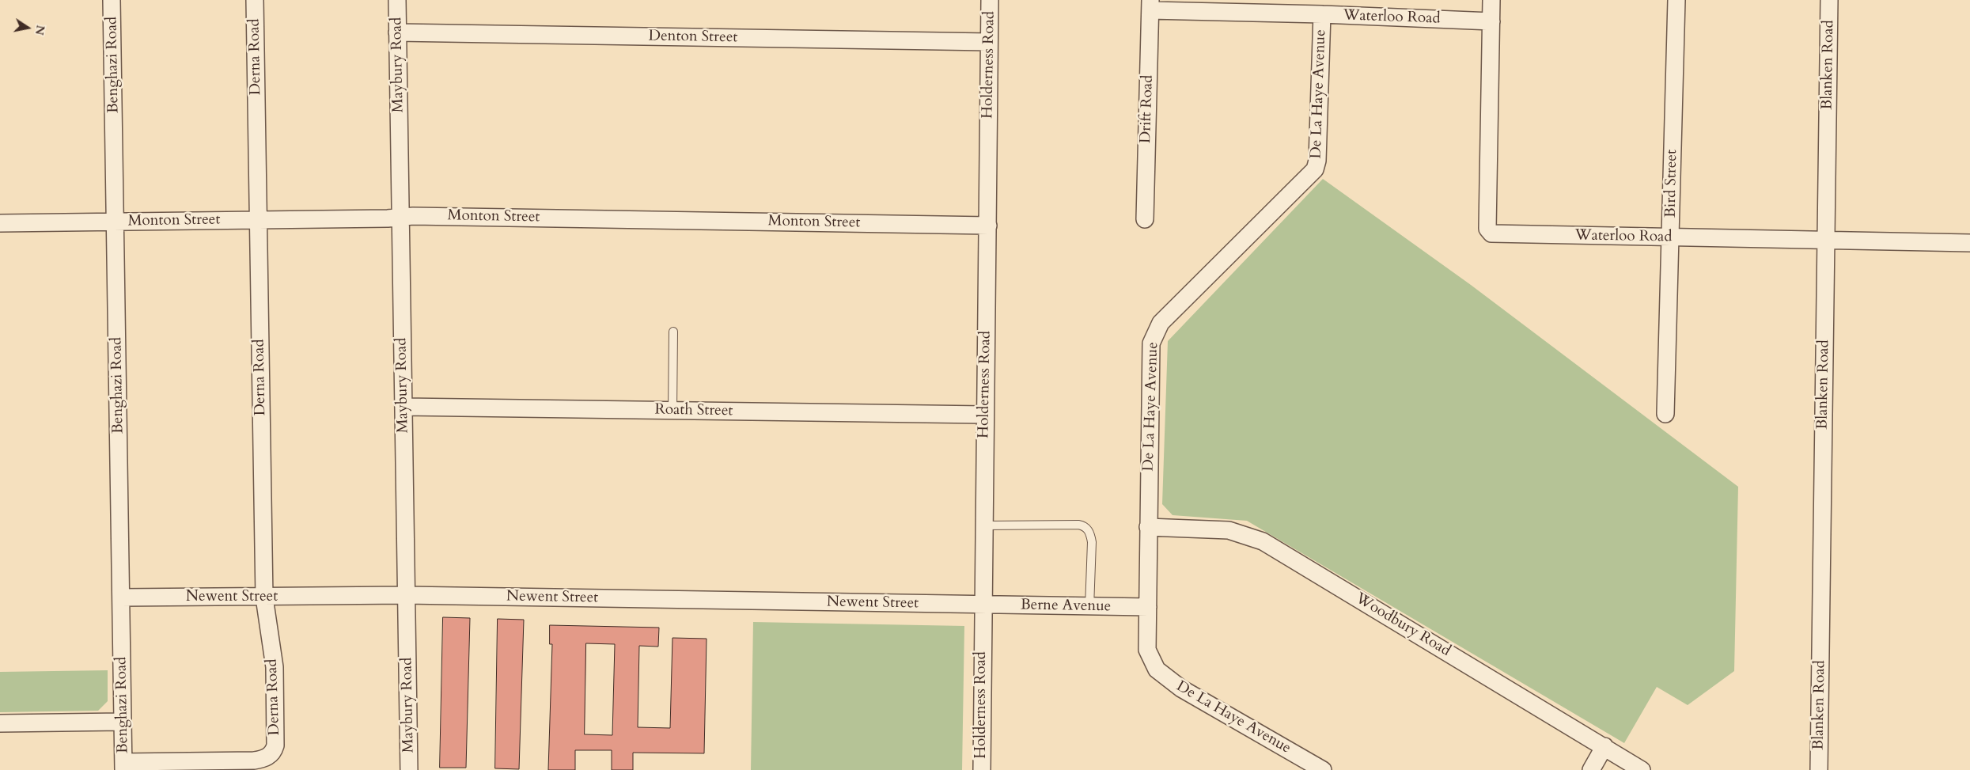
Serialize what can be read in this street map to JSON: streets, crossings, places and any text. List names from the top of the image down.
{
  "streets": {
    "street": [
      "Waterloo Road",
      "Denton Street",
      "Derna Road",
      "Benghazi Road",
      "Maybury Road",
      "Holderness Road",
      "Blanken Road",
      "De La Haye Avenue",
      "Drift Road",
      "Bird Street",
      "Monton Street",
      "Roath Street",
      "Newent Street",
      "Berne Avenue",
      "Woodbury Road"
    ]
  },
  "crossings": [
    ["Waterloo Road", "Blanken Road"],
    ["Waterloo Road", "De La Haye Avenue"],
    ["Waterloo Road", "Drift Road"],
    ["Waterloo Road", "Bird Street"],
    ["Denton Street", "Maybury Road"],
    ["Denton Street", "Holderness Road"],
    ["Derna Road", "Benghazi Road"],
    ["Derna Road", "Monton Street"],
    ["Derna Road", "Newent Street"],
    ["Benghazi Road", "Monton Street"],
    ["Benghazi Road", "Newent Street"],
    ["Maybury Road", "Monton Street"],
    ["Maybury Road", "Roath Street"],
    ["Maybury Road", "Newent Street"],
    ["Holderness Road", "Monton Street"],
    ["Holderness Road", "Roath Street"],
    ["Holderness Road", "Newent Street"],
    ["Holderness Road", "Berne Avenue"],
    ["De La Haye Avenue", "Berne Avenue"],
    ["De La Haye Avenue", "Woodbury Road"],
    ["Newent Street", "Berne Avenue"]
  ],
  "north": "right"
}
